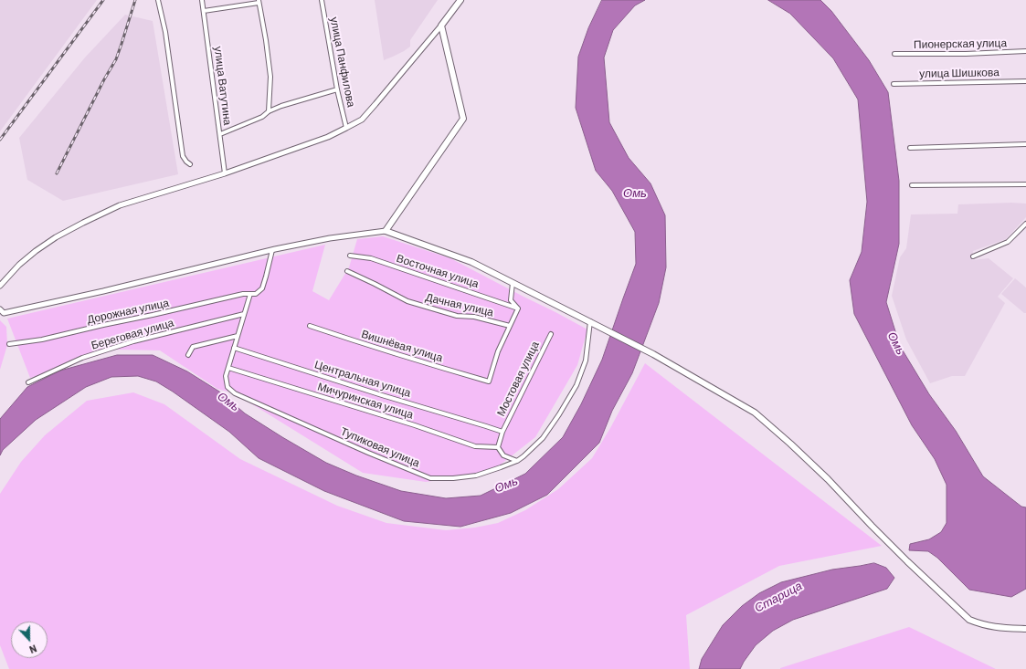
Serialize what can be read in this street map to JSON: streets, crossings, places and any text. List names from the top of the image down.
{
  "streets": {
    "street": [
      "Пионерская улица",
      "улица Панфилова",
      "улица Шишкова",
      "улица Ватутина",
      "Восточная улица",
      "Дачная улица",
      "Дорожная улица",
      "Береговая улица",
      "Вишнёвая улица",
      "Центральная улица",
      "Мостовая улица",
      "Мичуринская улица",
      "Тупиковая улица"
    ]
  },
  "crossings": [
    ["Дачная улица", "Вишнёвая улица"],
    ["Центральная улица", "Мостовая улица"],
    ["Мостовая улица", "Мичуринская улица"],
    ["Мичуринская улица", "Тупиковая улица"]
  ],
  "water": ["Омь", "Старица"],
  "north": "bottom"
}
